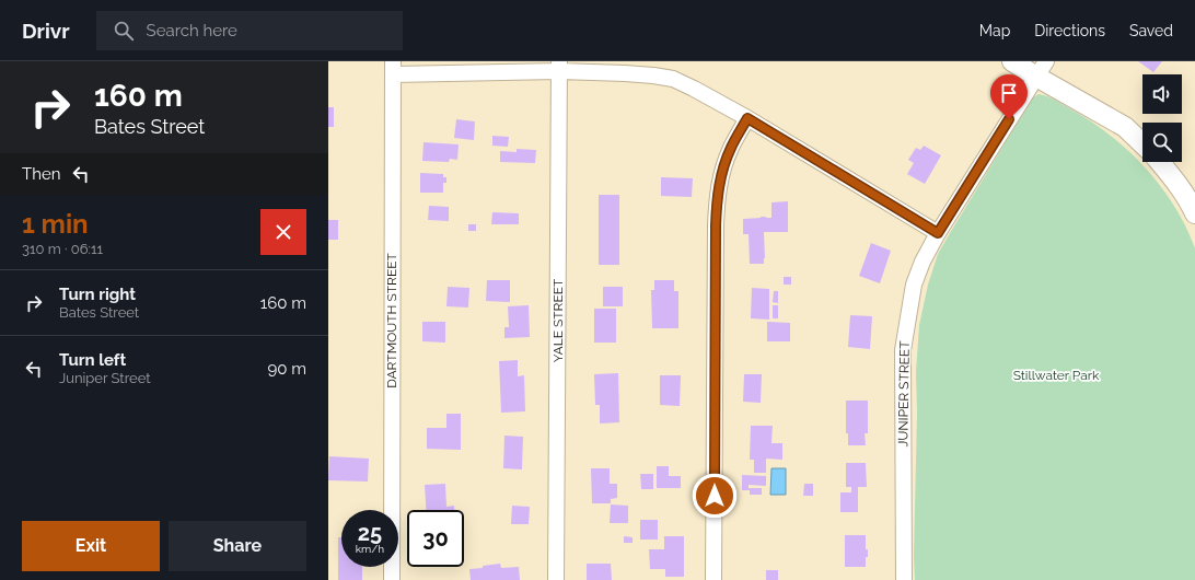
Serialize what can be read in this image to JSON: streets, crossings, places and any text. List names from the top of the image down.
{
  "streets": {
    "street": ["DARTMOUTH STREET", "YALE STREET", "JUNIPER STREET"]
  },
  "parks": ["Stillwater Park"],
  "page": {
    "header": "Drivr",
    "search": "Search here",
    "nav": ["Map", "Directions", "Saved"],
    "turn": ["160 m", "Bates Street"],
    "then": "Then",
    "heading": ["1 min", "310 m · 06:11"],
    "list": [
      {
        "name": "Turn right",
        "note": "Bates Street",
        "value": "160 m"
      },
      {
        "name": "Turn left",
        "note": "Juniper Street",
        "value": "90 m"
      }
    ],
    "speed": "25 km/h",
    "limit": "30",
    "buttons": ["Exit", "Share"]
  }
}
